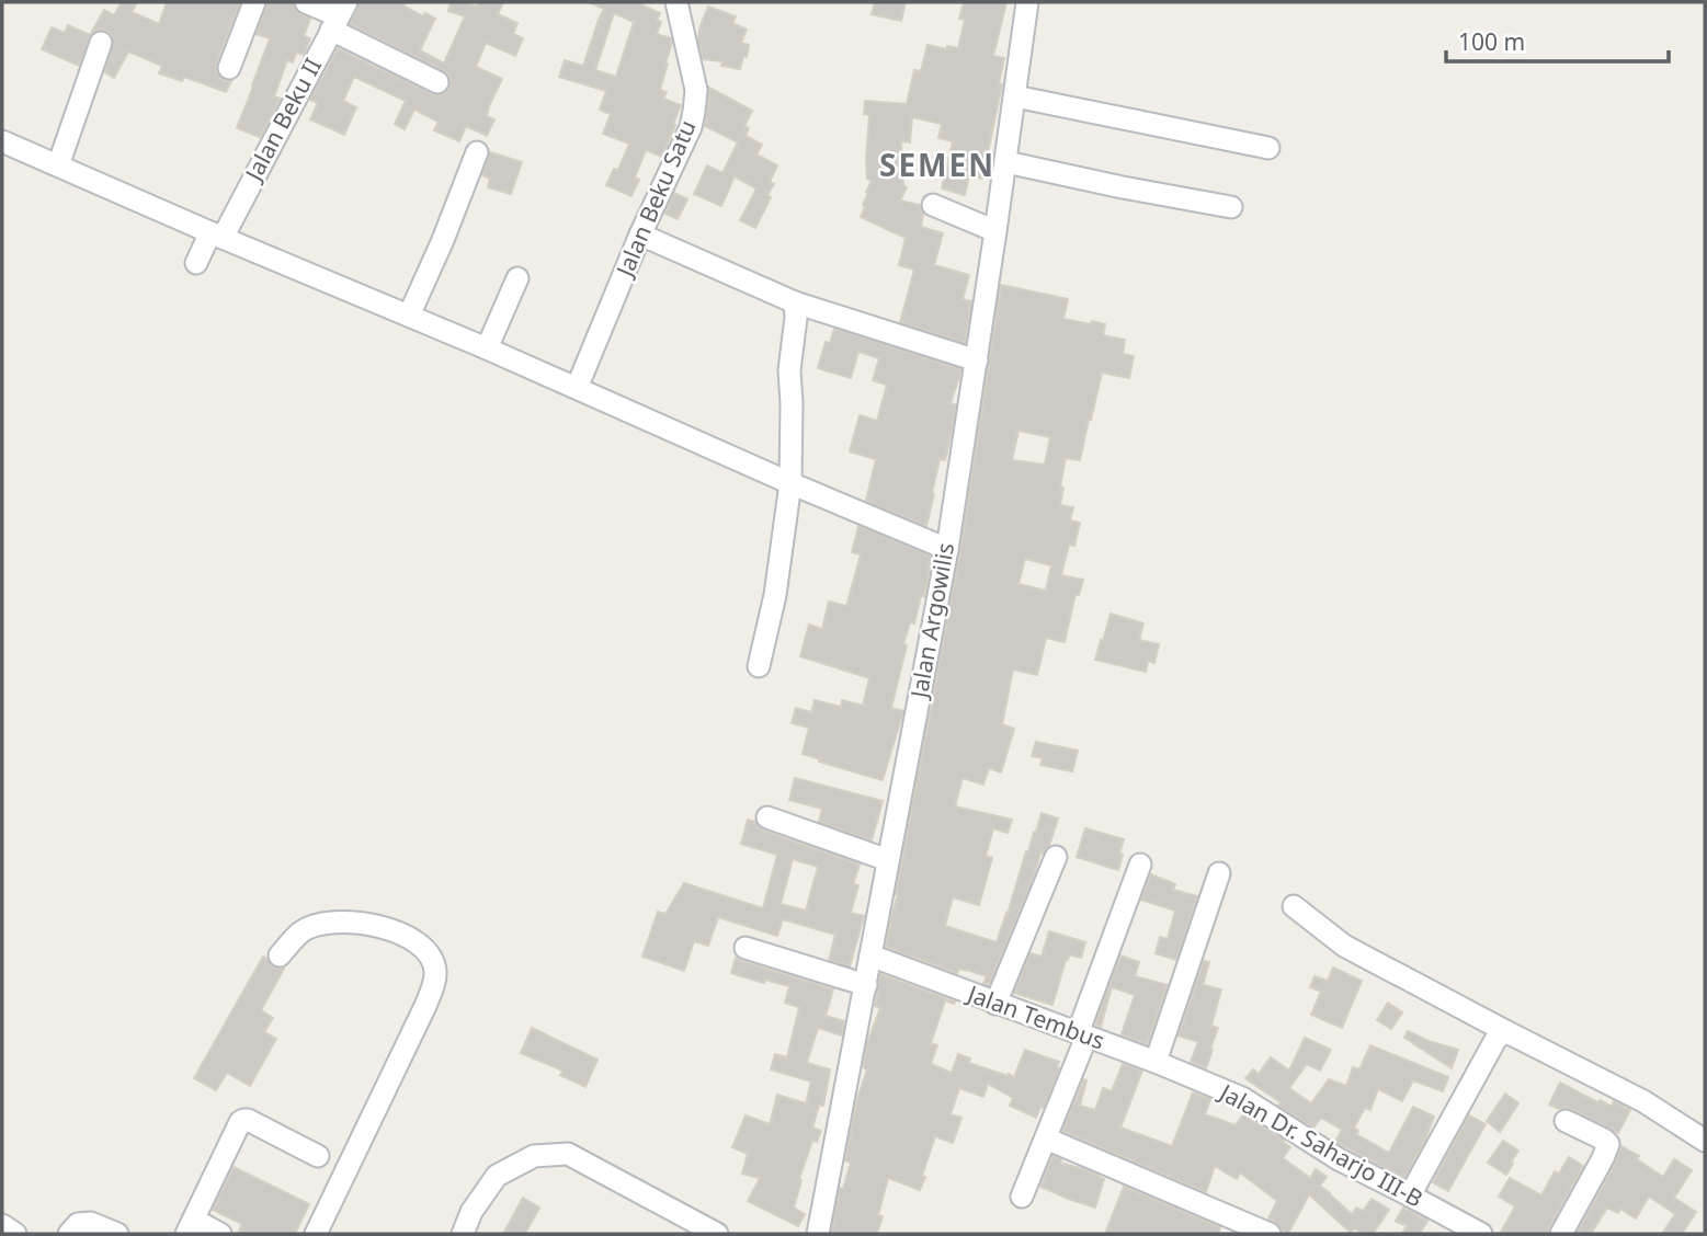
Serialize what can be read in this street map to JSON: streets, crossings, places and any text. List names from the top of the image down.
{
  "streets": {
    "street": [
      "Jalan Beku II",
      "Jalan Beku Satu",
      "Jalan Argowilis",
      "Jalan Tembus",
      "Jalan Dr. Saharjo III-B"
    ]
  },
  "crossings": [
    ["Jalan Argowilis", "Jalan Tembus"],
    ["Jalan Tembus", "Jalan Dr. Saharjo III-B"]
  ],
  "districts": ["SEMEN"],
  "scale_bar": "100 m"
}
